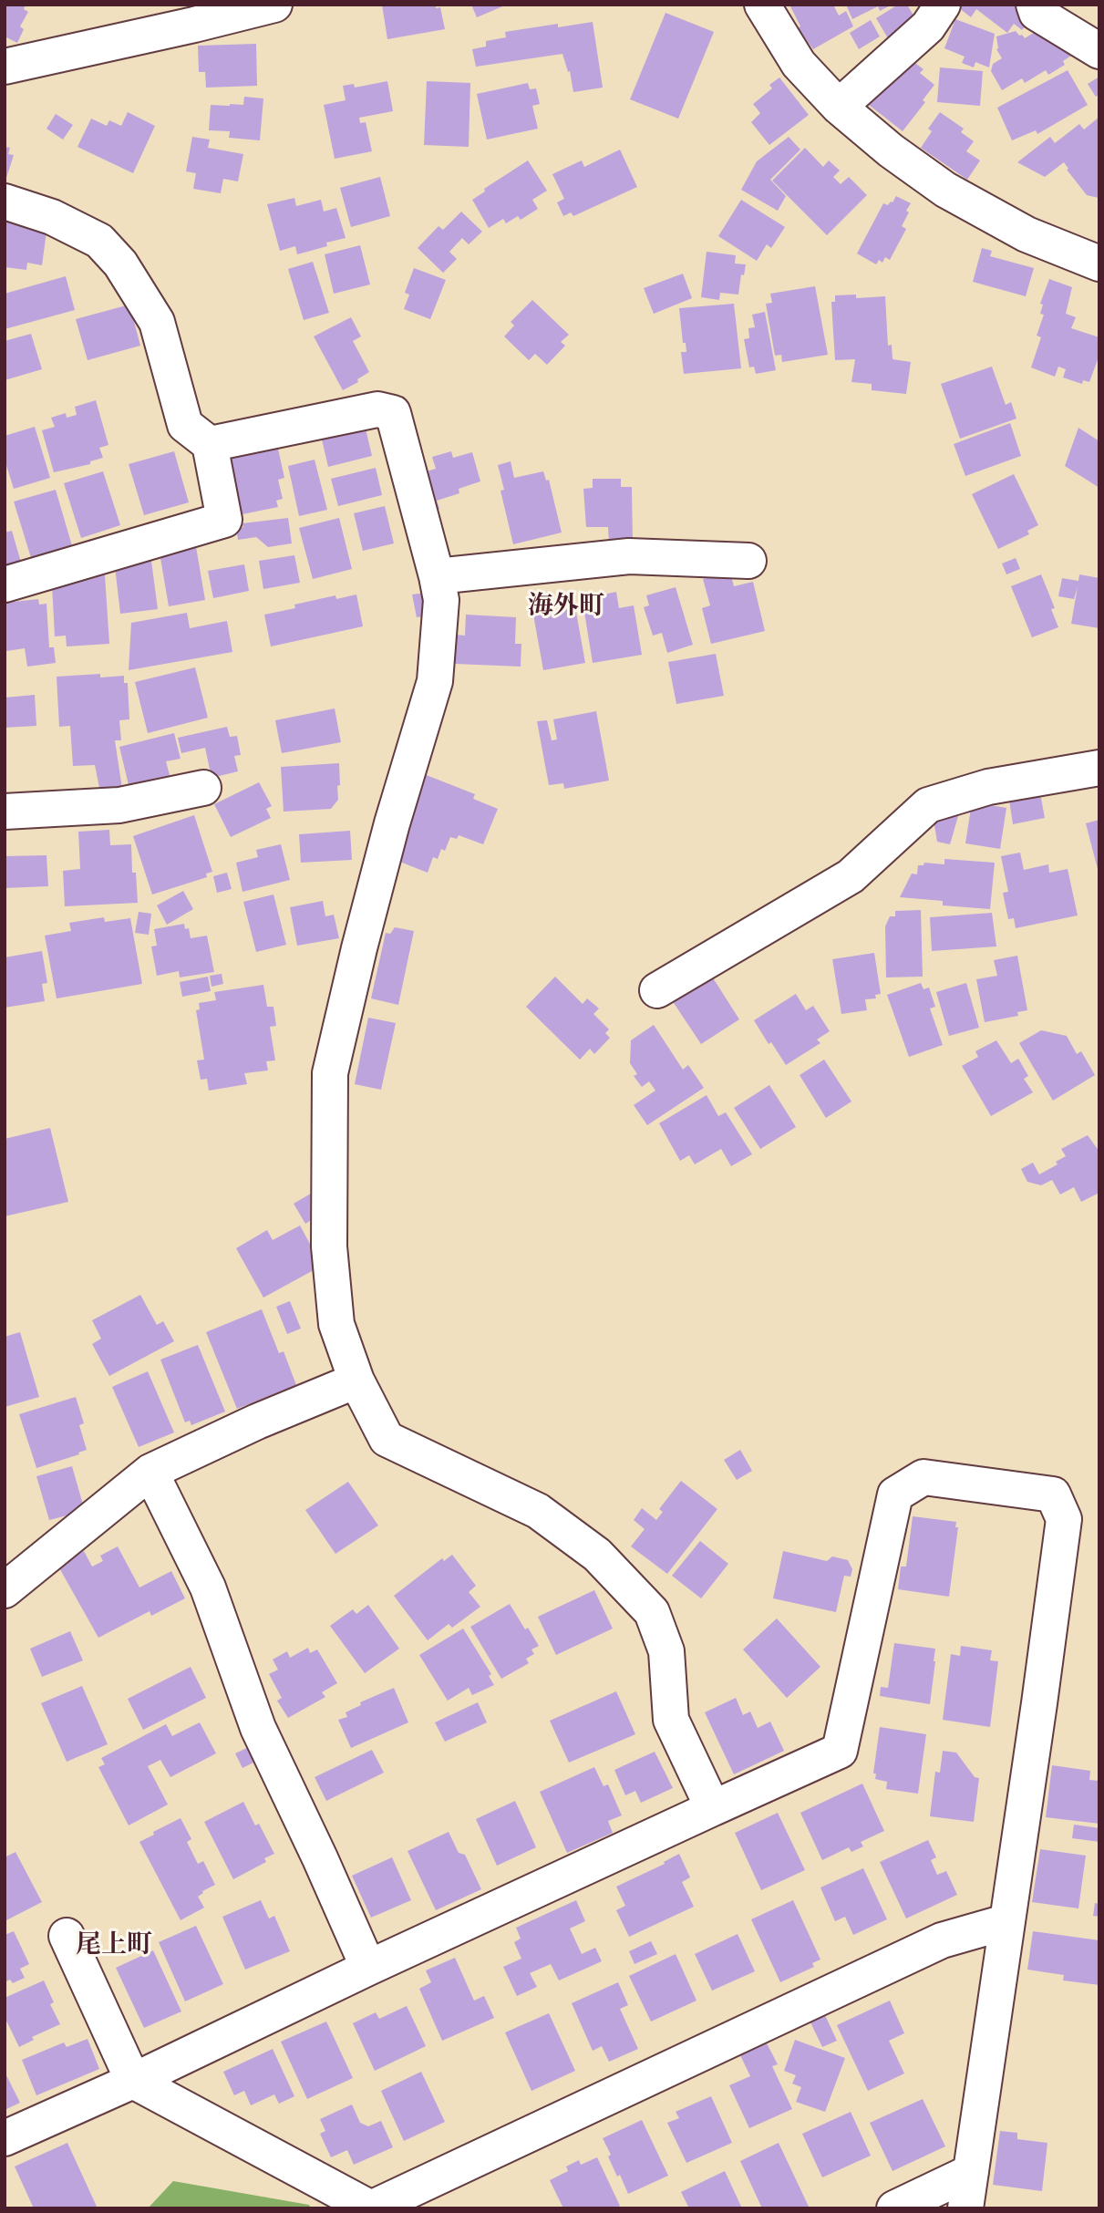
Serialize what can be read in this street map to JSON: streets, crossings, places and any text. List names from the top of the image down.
{
  "districts": ["海外町", "尾上町"]
}
